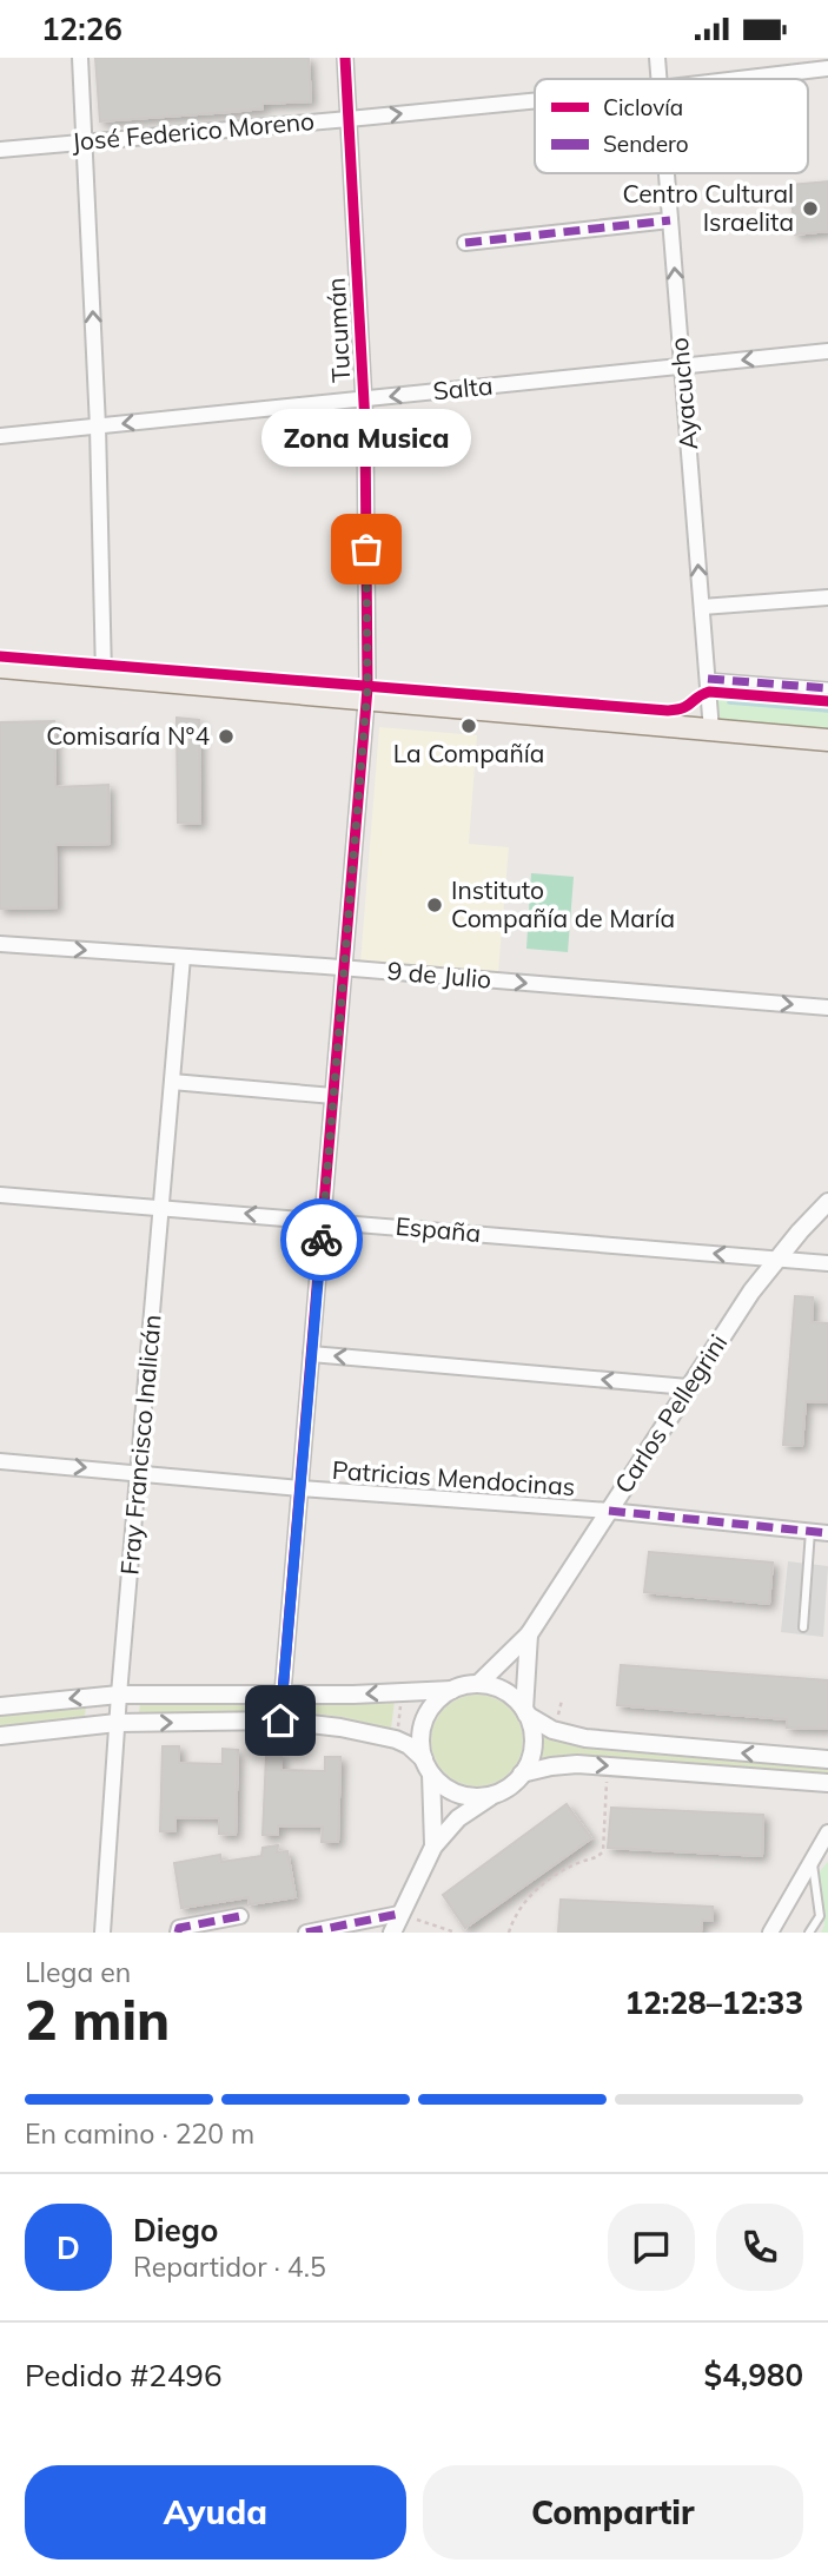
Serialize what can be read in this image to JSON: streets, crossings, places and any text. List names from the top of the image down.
{
  "streets": {
    "street": [
      "José Federico Moreno",
      "Tucumán",
      "Salta",
      "Ayacucho",
      "9 de Julio",
      "España",
      "Carlos Pellegrini",
      "Fray Francisco Inalicán",
      "Patricias Mendocinas"
    ]
  },
  "crossings": [
    ["José Federico Moreno", "Tucumán"],
    ["Tucumán", "Salta"],
    ["Tucumán", "9 de Julio"],
    ["Tucumán", "España"],
    ["Tucumán", "Patricias Mendocinas"],
    ["Salta", "Ayacucho"],
    ["9 de Julio", "Fray Francisco Inalicán"],
    ["España", "Carlos Pellegrini"],
    ["España", "Fray Francisco Inalicán"],
    ["Carlos Pellegrini", "Patricias Mendocinas"],
    ["Fray Francisco Inalicán", "Patricias Mendocinas"]
  ],
  "one_way": [
    "Salta",
    "Ayacucho",
    "9 de Julio",
    "España"
  ],
  "places": [
    "Centro Cultural Israelita",
    "Zona Musica",
    "La Compañía",
    "Comisaría N°4",
    "Instituto Compañía de María"
  ],
  "legend": ["Ciclovía", "Sendero"],
  "page": {
    "status": "12:26",
    "bubble": "Zona Musica",
    "heading": ["2 min", "Llega en", "12:28–12:33"],
    "panel": [
      "Diego",
      "Repartidor · 4.5",
      "Pedido #2496",
      "$4,980"
    ],
    "bar": "En camino · 220 m",
    "round": "D",
    "buttons": ["Ayuda", "Compartir"]
  }
}
